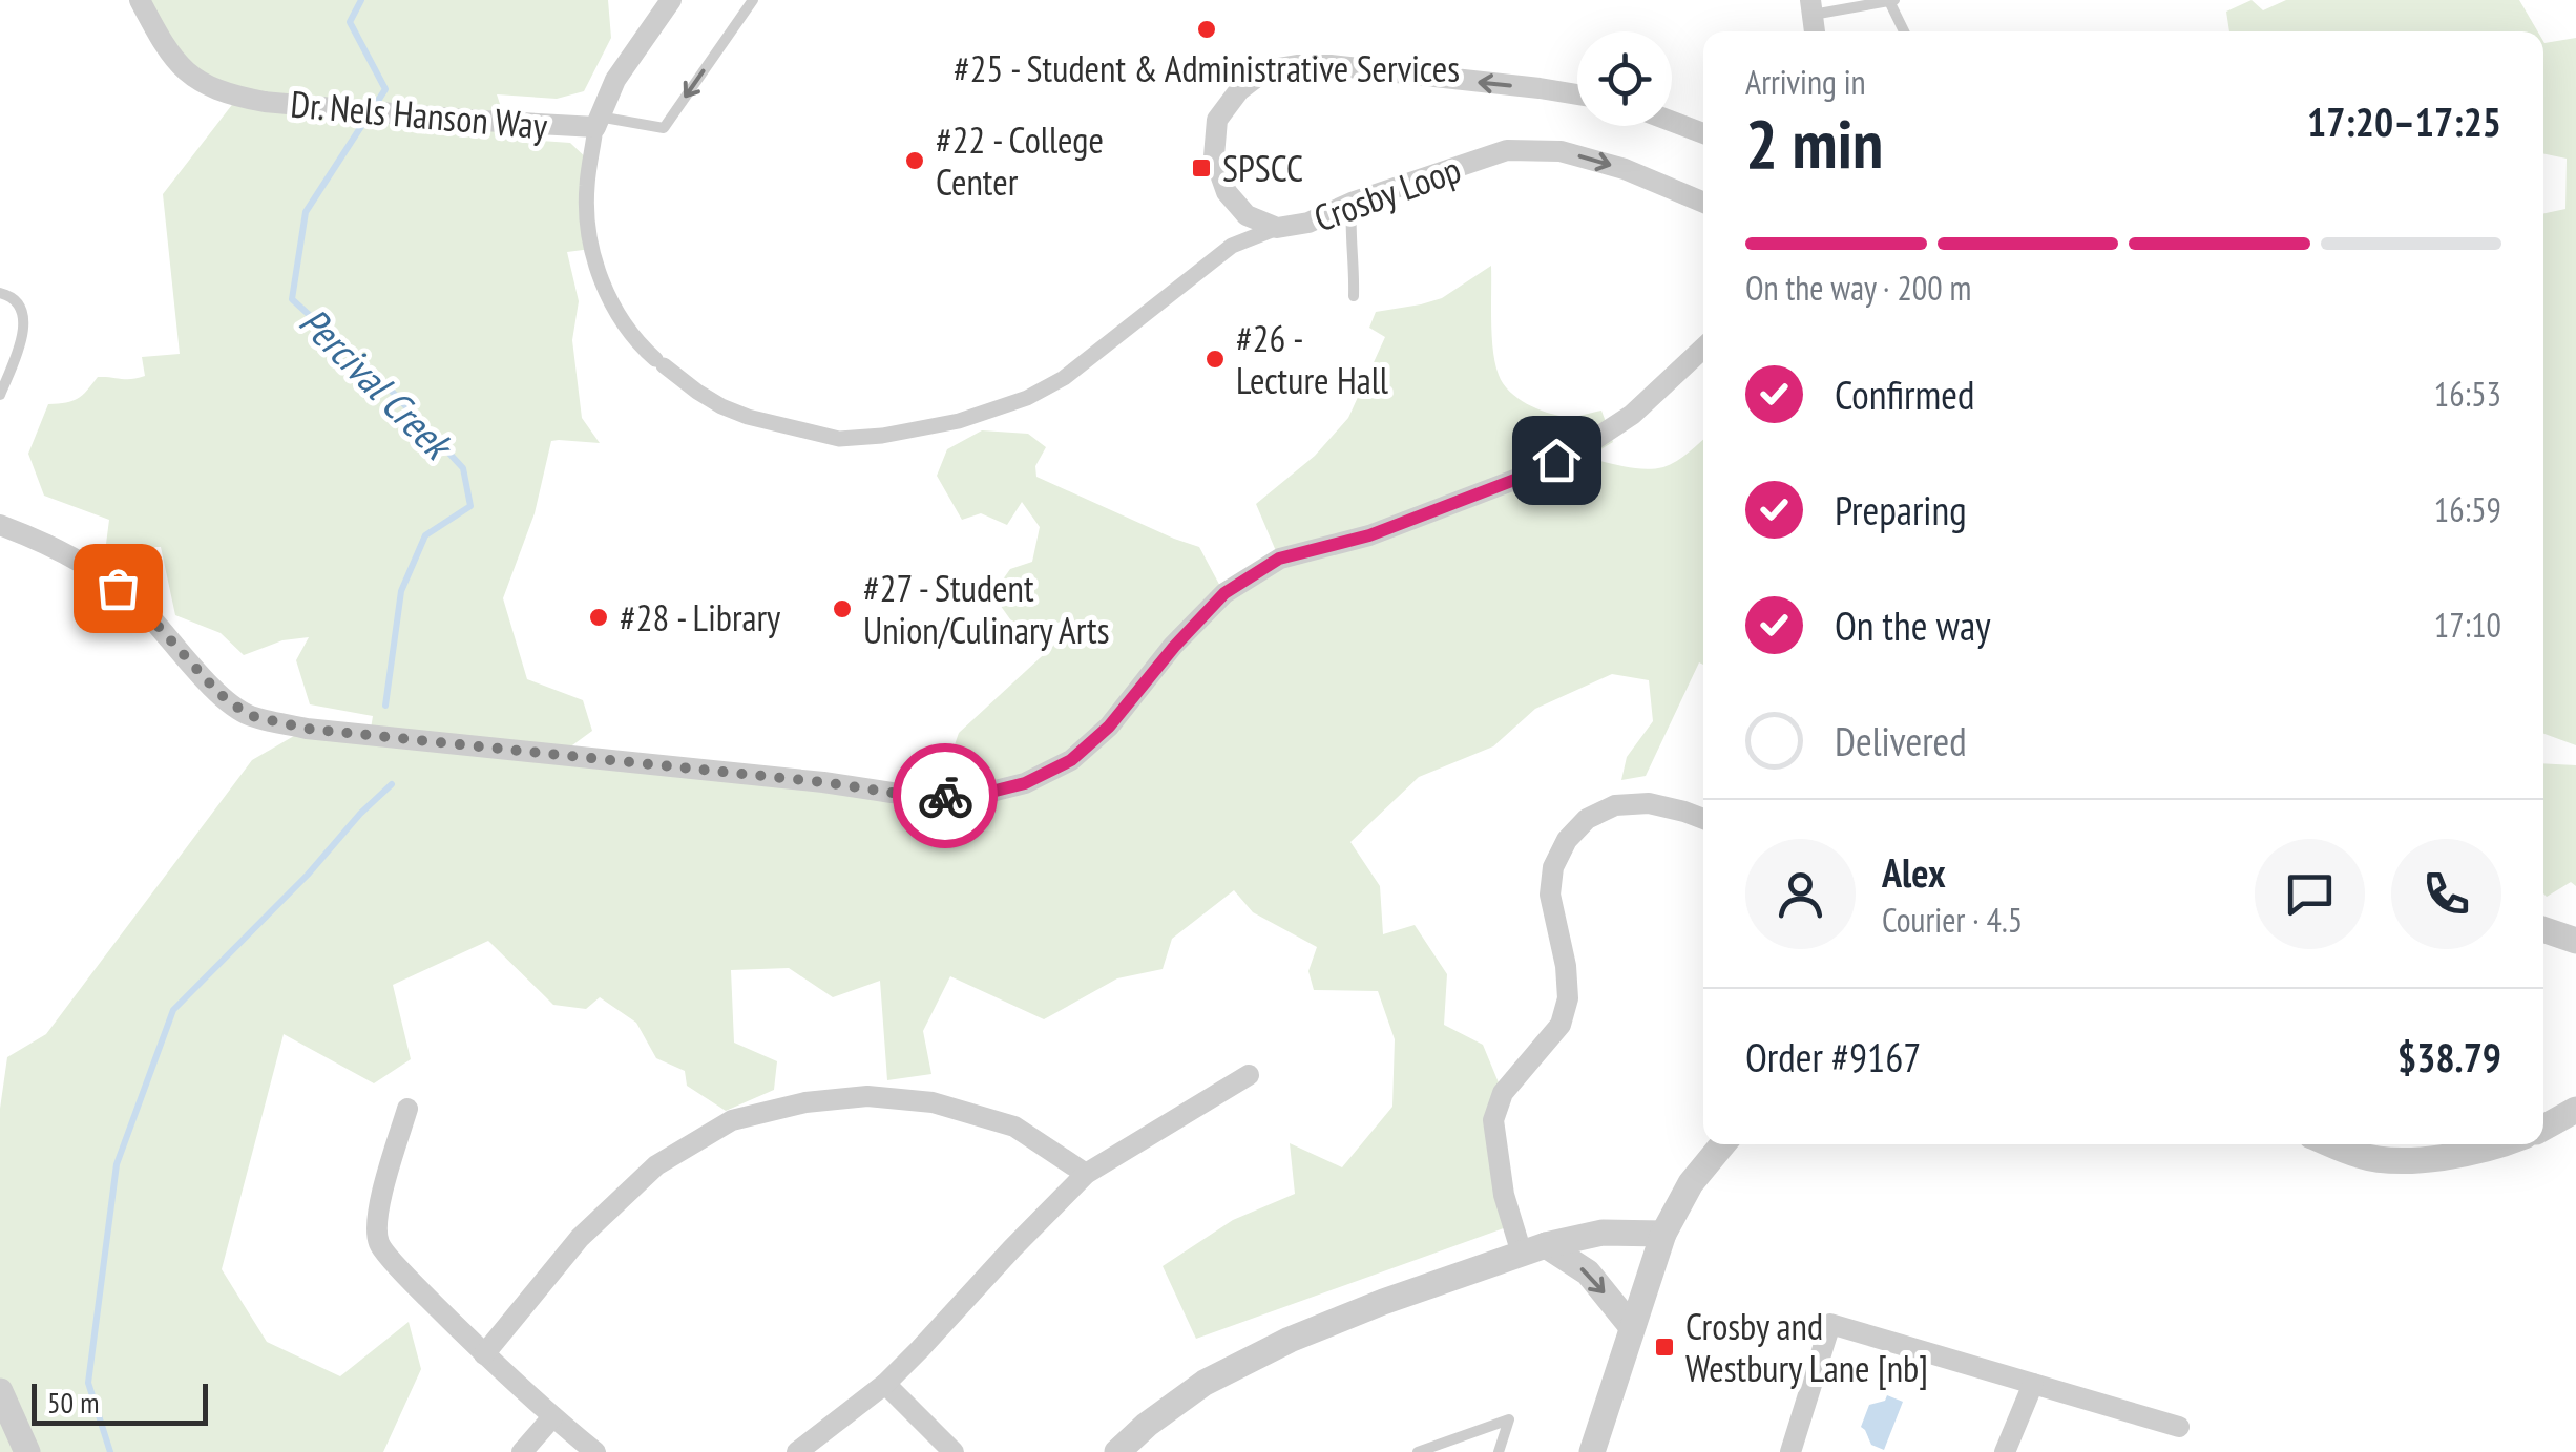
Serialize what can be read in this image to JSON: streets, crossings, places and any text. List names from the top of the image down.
{
  "streets": {
    "street": ["Dr. Nels Hanson Way", "Crosby Loop"]
  },
  "water": ["Percival Creek"],
  "places": {
    "other": [
      "#25 - Student & Administrative Services",
      "#22 - College Center",
      "#26 - Lecture Hall",
      "#27 - Student Union/Culinary Arts",
      "#28 - Library"
    ],
    "transit": ["SPSCC", "Crosby and Westbury Lane [nb]"]
  },
  "scale_bar": "50 m",
  "page": {
    "heading": ["2 min", "Arriving in", "17:20–17:25"],
    "panel": [
      "Alex",
      "Courier · 4.5",
      "Order #9167",
      "$38.79"
    ],
    "bar": "On the way · 200 m",
    "list": [
      ["Confirmed", "16:53"],
      ["Preparing", "16:59"],
      ["On the way", "17:10"],
      "Delivered"
    ],
    "scale": "50 m"
  }
}
